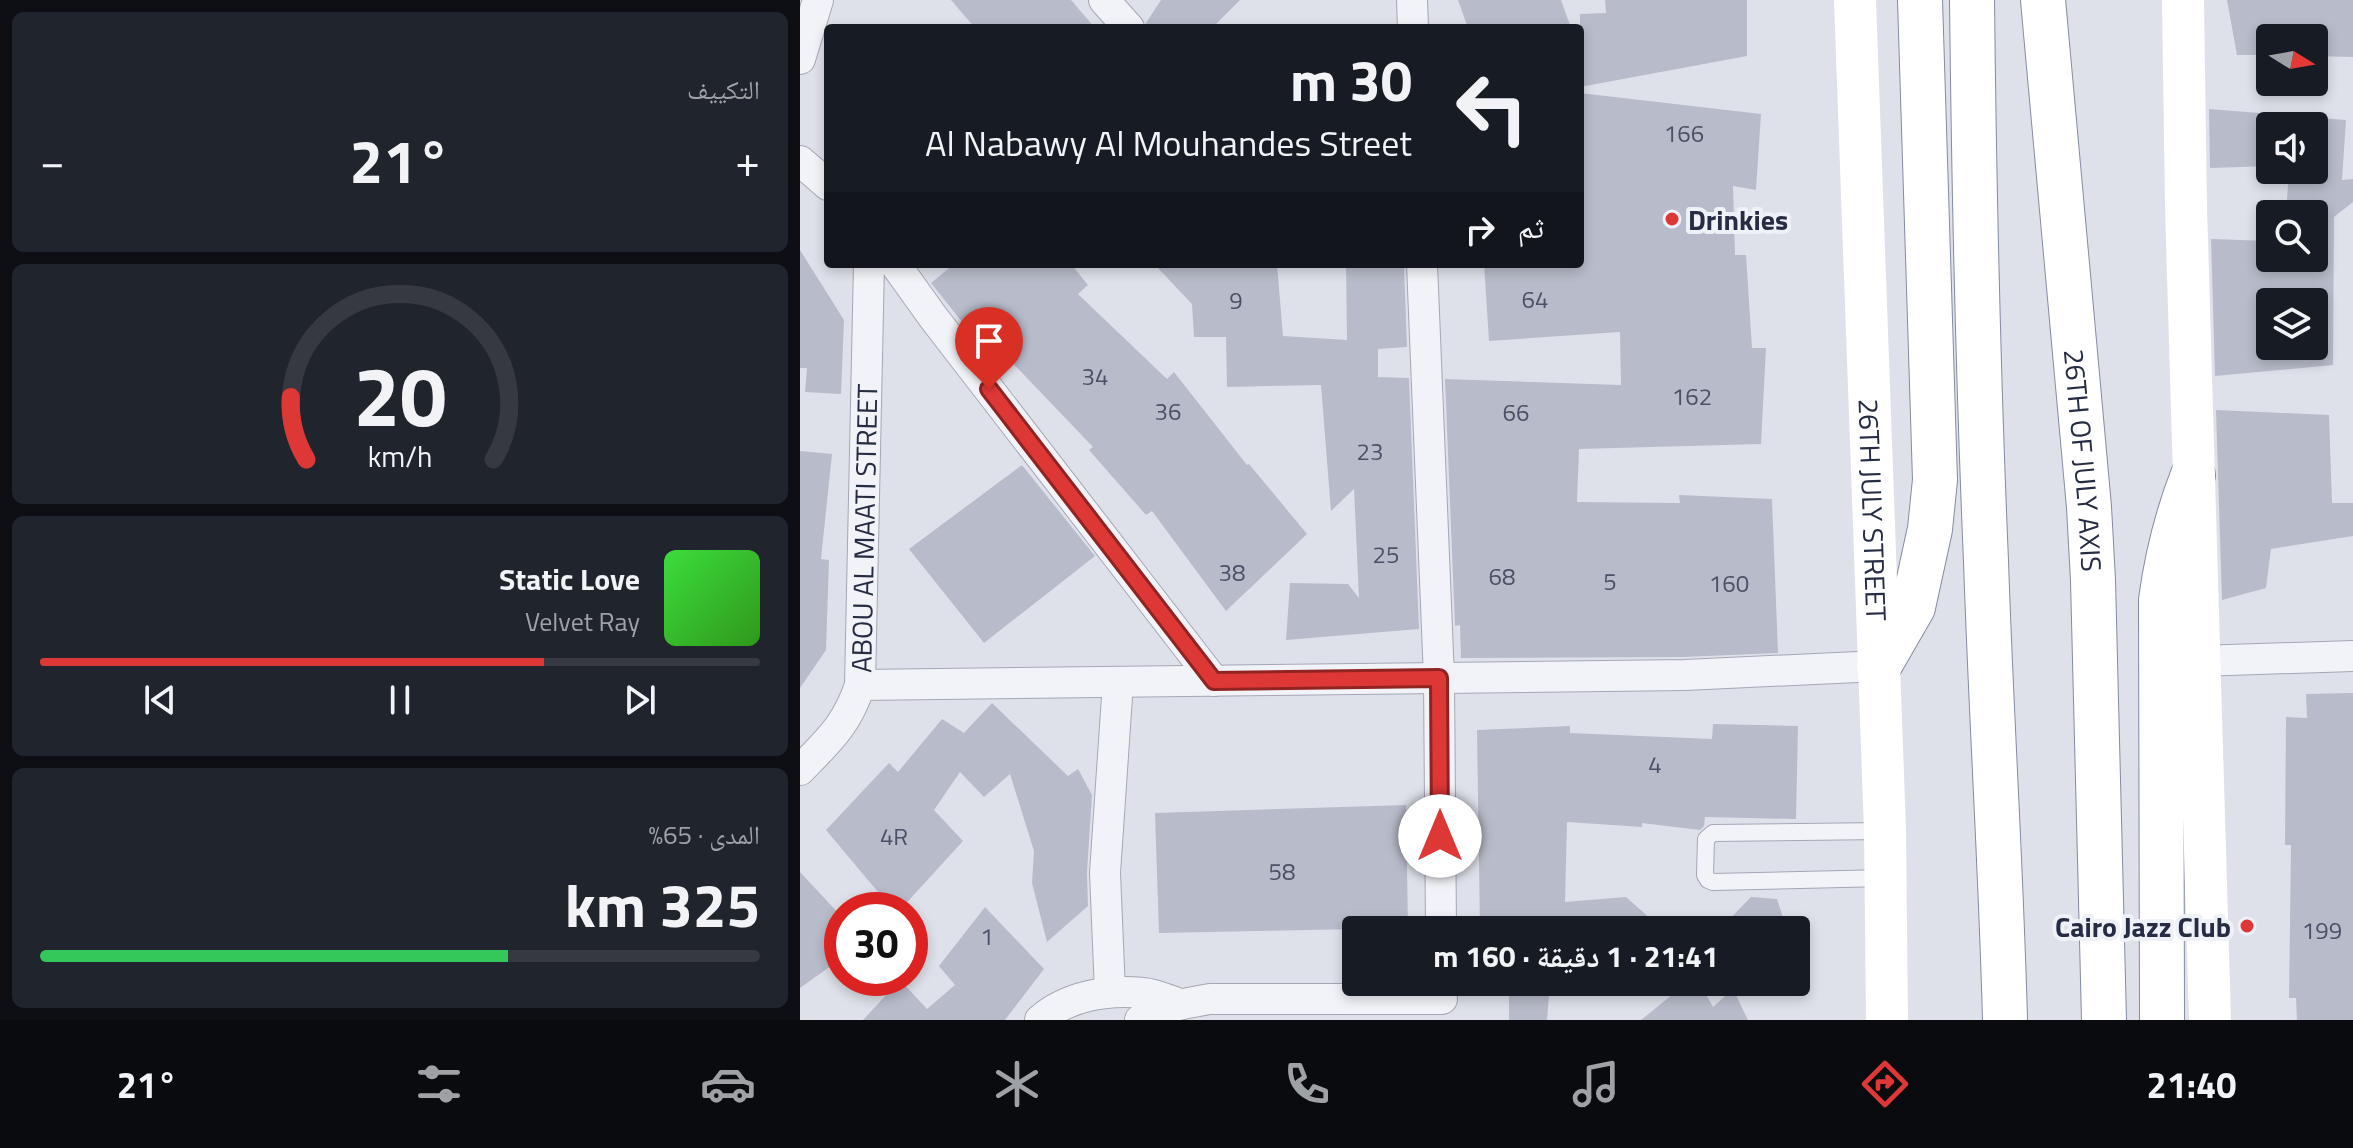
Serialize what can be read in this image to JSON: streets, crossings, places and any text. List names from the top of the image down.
{
  "streets": {
    "highway": ["26TH OF JULY AXIS"],
    "main road": ["26TH JULY STREET"],
    "street": ["ABOU AL MAATI STREET"]
  },
  "places": ["Drinkies", "Cairo Jazz Club"],
  "house_numbers": [
    "166",
    "64",
    "9",
    "34",
    "162",
    "36",
    "66",
    "23",
    "25",
    "38",
    "68",
    "5",
    "160",
    "4",
    "4R",
    "58",
    "199",
    "1"
  ],
  "north": "right",
  "page": {
    "tile": [
      "التكييف",
      ["المدى · 65%", "325 km"]
    ],
    "turn": ["30 m", "Al Nabawy Al Mouhandes Street"],
    "heat": ["−", "21°", "+"],
    "then": "ثم",
    "song": ["Static Love", "Velvet Ray"],
    "limit": "30",
    "trip": "21:41 · 1 دقيقة · 160 m",
    "tabs": ["21:40", "21°"],
    "gauge": ["20", "km/h"]
  }
}
